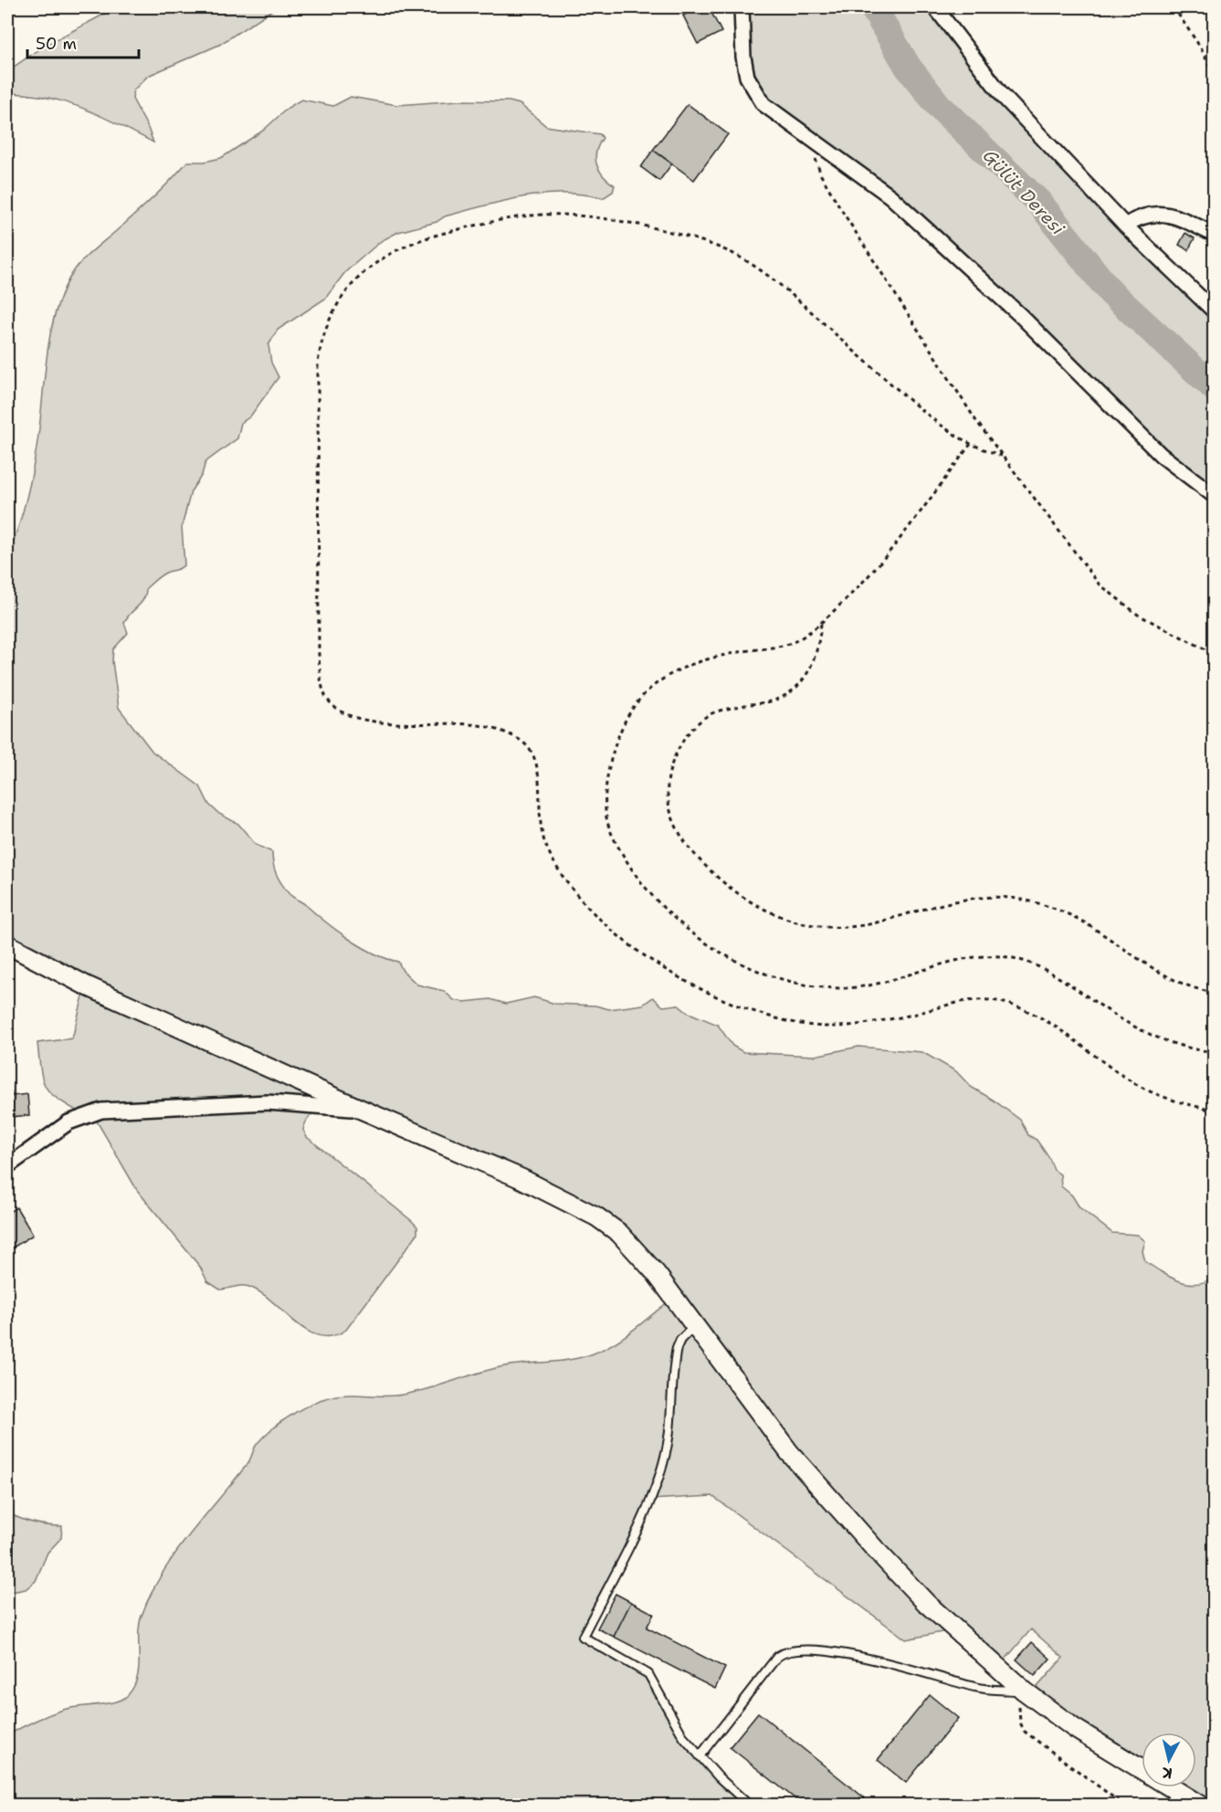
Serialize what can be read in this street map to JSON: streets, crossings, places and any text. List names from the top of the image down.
{
  "water": ["Gülüt Deresi"],
  "scale_bar": "50 m",
  "north": "bottom"
}
